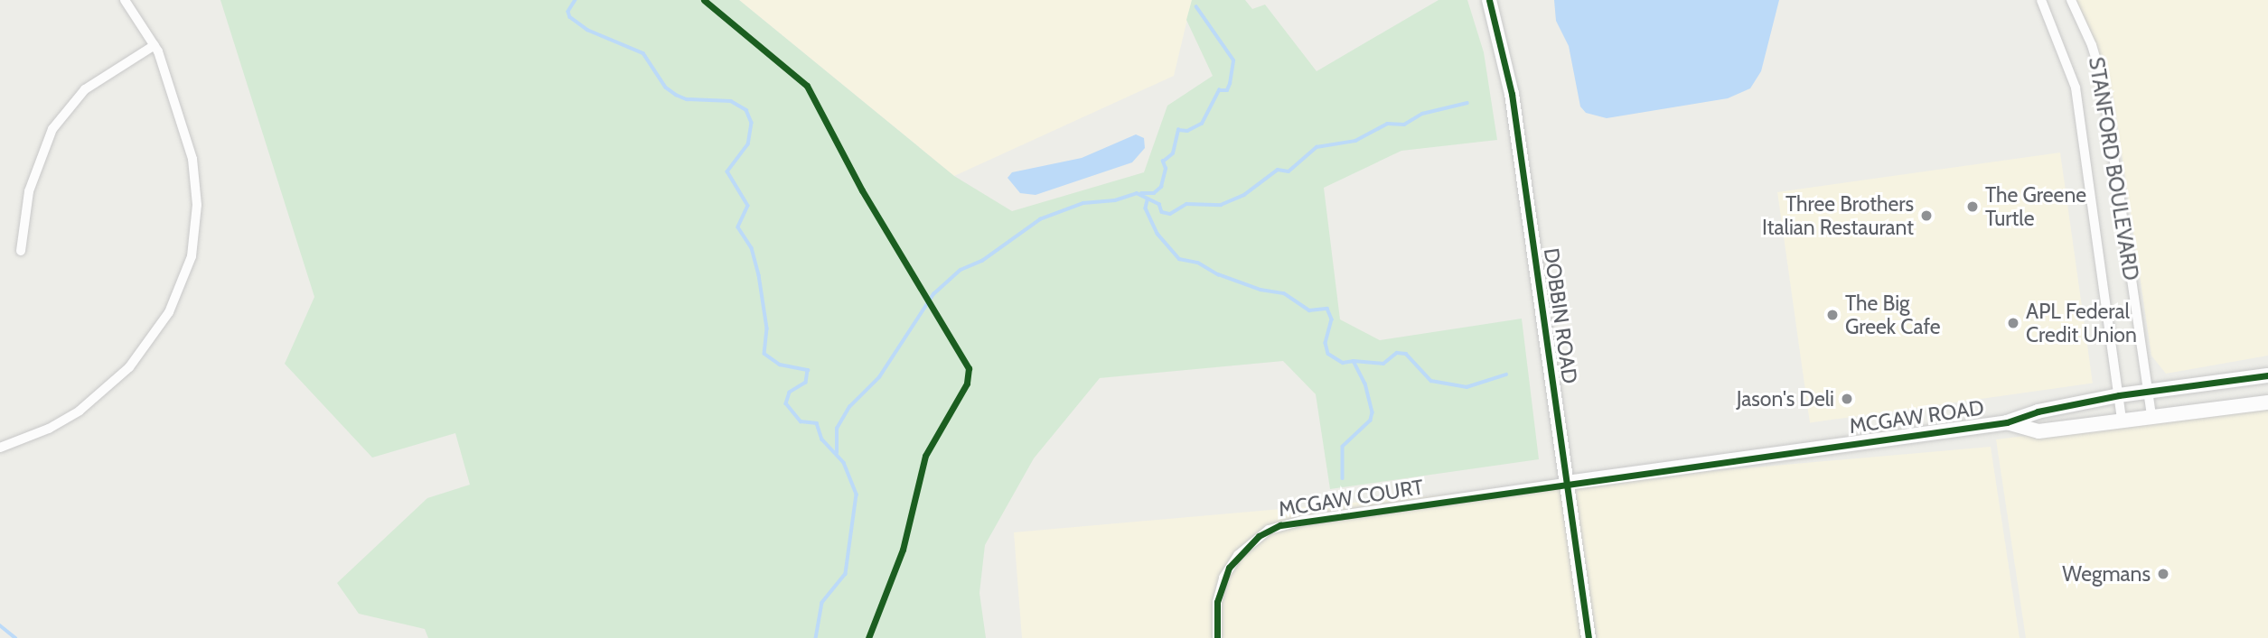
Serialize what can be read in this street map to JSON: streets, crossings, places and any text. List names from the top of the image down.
{
  "streets": {
    "street": [
      "STANFORD BOULEVARD",
      "DOBBIN ROAD",
      "MCGAW ROAD",
      "MCGAW COURT"
    ]
  },
  "crossings": [
    ["STANFORD BOULEVARD", "MCGAW ROAD"],
    ["DOBBIN ROAD", "MCGAW ROAD"],
    ["DOBBIN ROAD", "MCGAW COURT"],
    ["MCGAW ROAD", "MCGAW COURT"]
  ],
  "places": [
    "The Greene Turtle",
    "Three Brothers Italian Restaurant",
    "The Big Greek Cafe",
    "APL Federal Credit Union",
    "Jason's Deli",
    "Wegmans"
  ]
}
